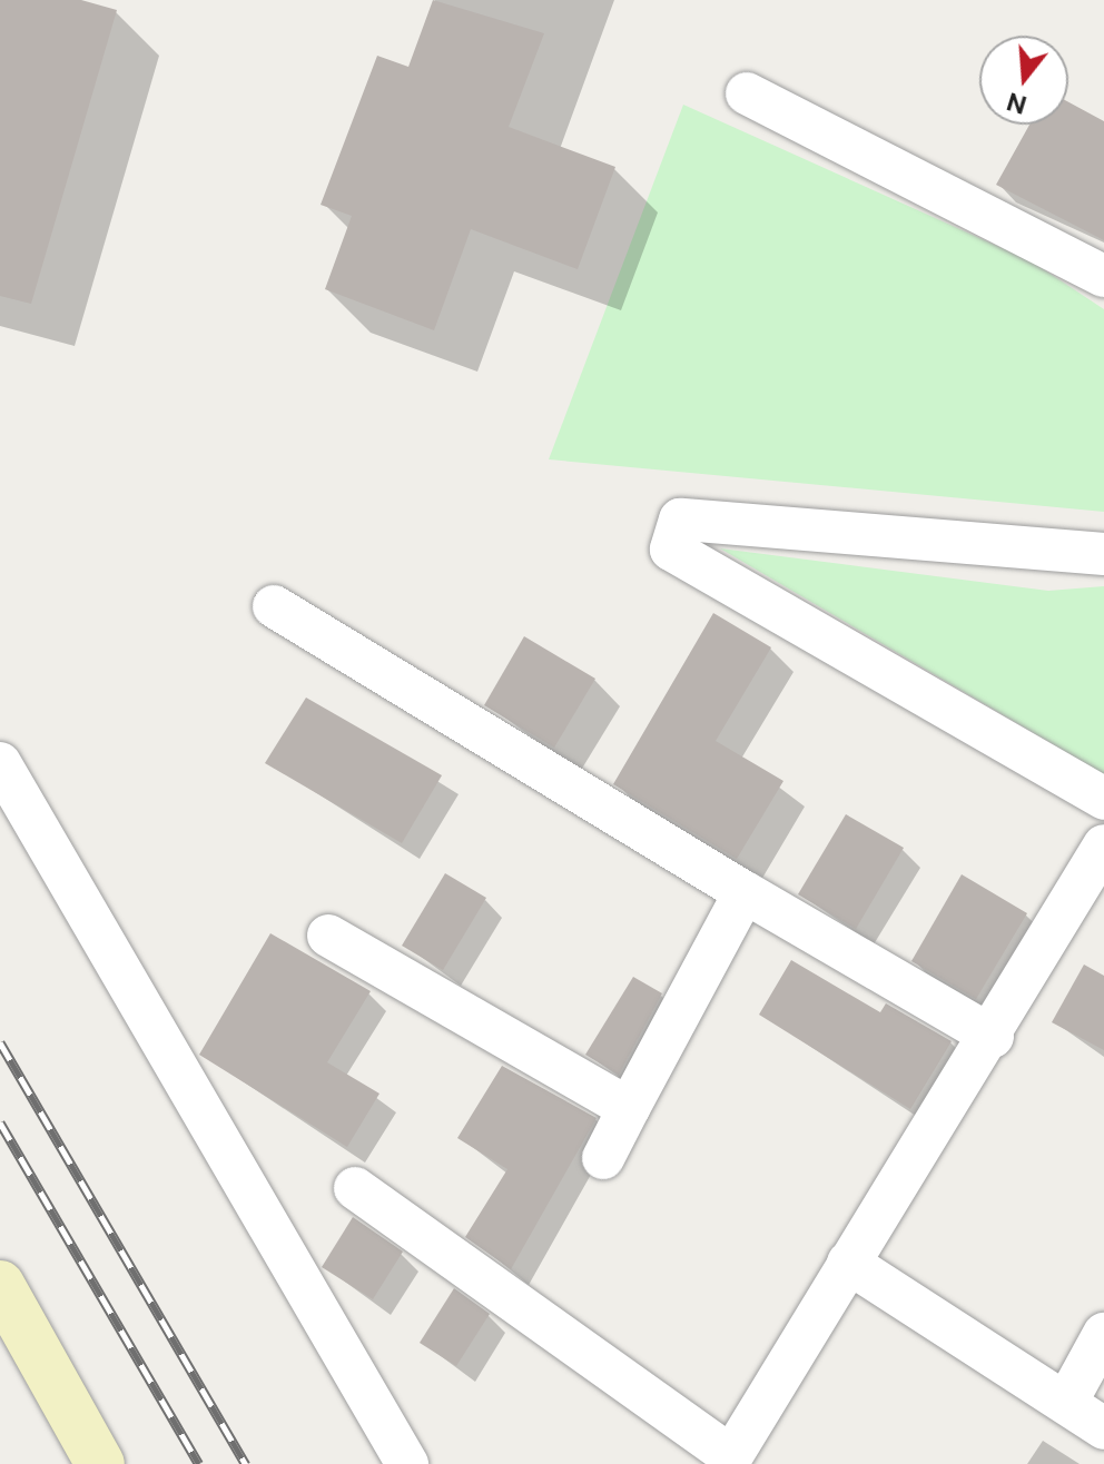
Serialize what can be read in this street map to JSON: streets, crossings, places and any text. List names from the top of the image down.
{
  "north": "bottom"
}
